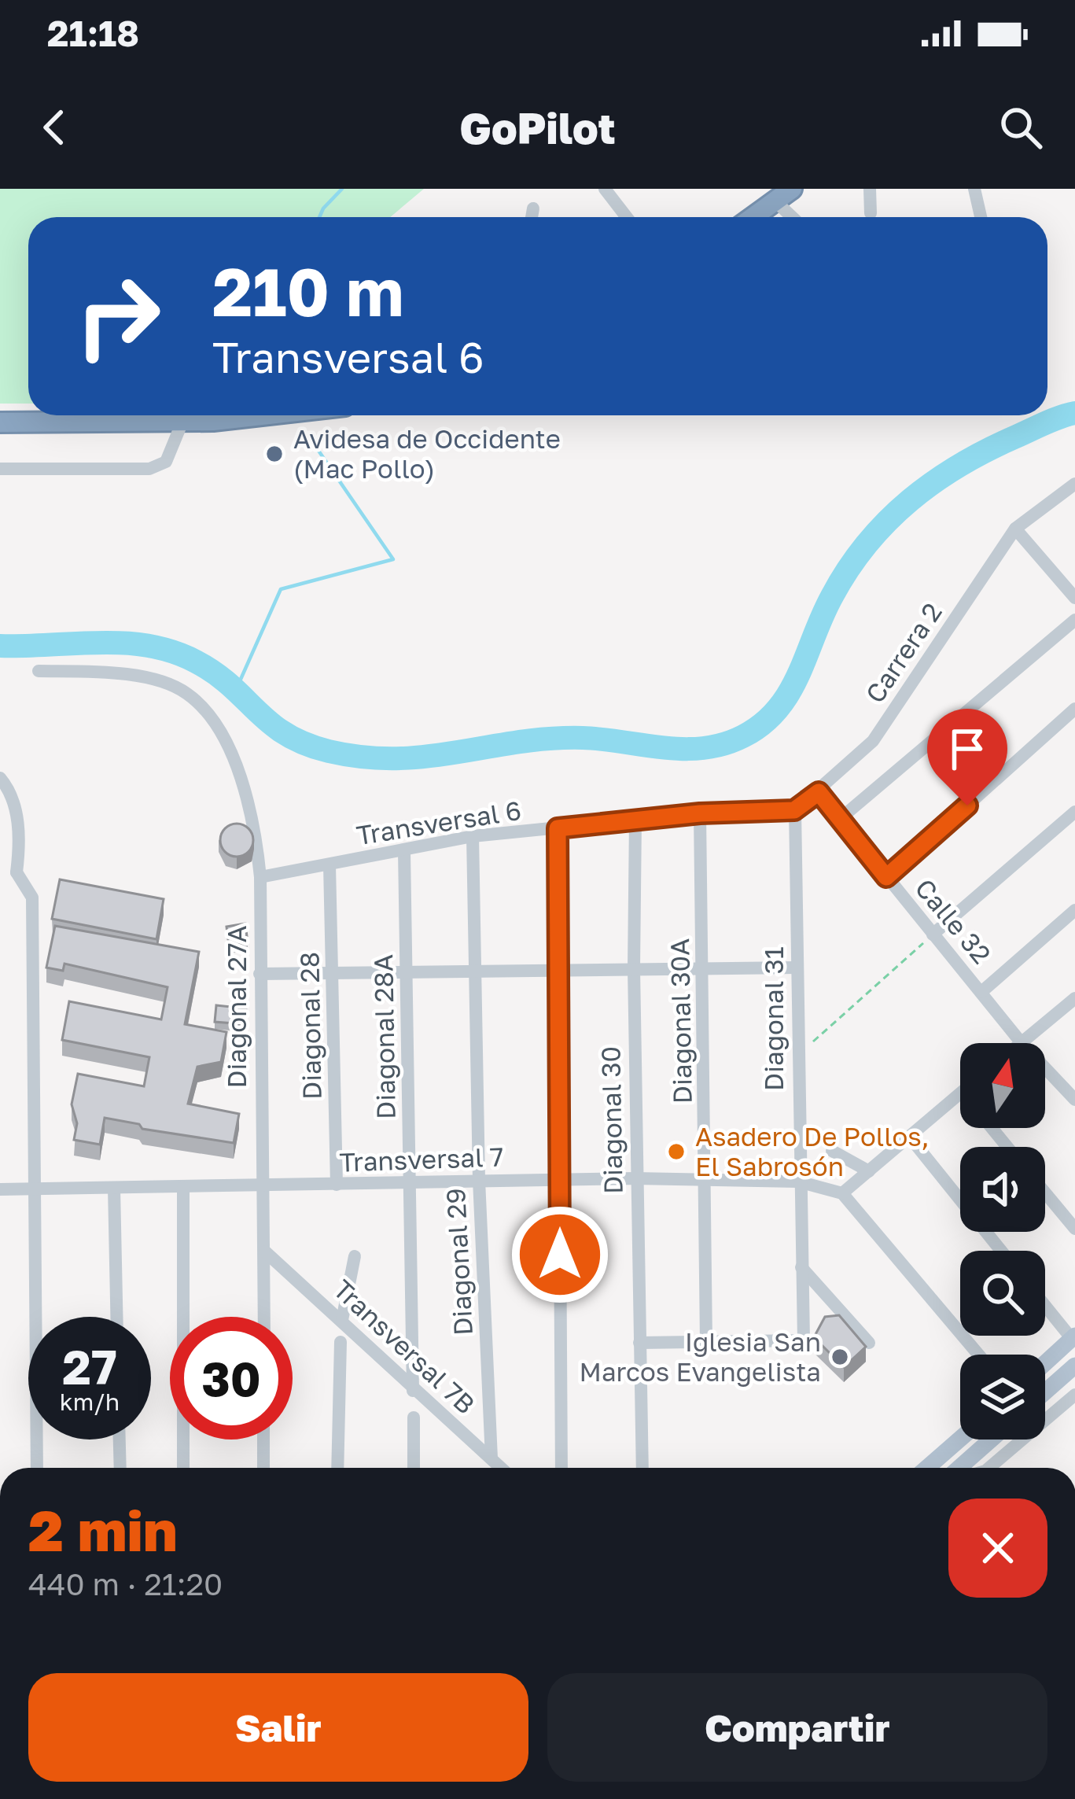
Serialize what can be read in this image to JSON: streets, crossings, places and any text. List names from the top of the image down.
{
  "streets": {
    "street": [
      "Carrera 2",
      "Transversal 6",
      "Calle 32",
      "Diagonal 27A",
      "Diagonal 31",
      "Diagonal 30A",
      "Diagonal 28",
      "Diagonal 28A",
      "Diagonal 30",
      "Transversal 7",
      "Diagonal 29",
      "Transversal 7B"
    ]
  },
  "crossings": [
    ["Carrera 2", "Calle 32"],
    ["Transversal 6", "Diagonal 27A"],
    ["Transversal 6", "Diagonal 31"],
    ["Transversal 6", "Diagonal 30A"],
    ["Transversal 6", "Diagonal 28"],
    ["Transversal 6", "Diagonal 28A"],
    ["Transversal 6", "Diagonal 30"],
    ["Transversal 6", "Diagonal 29"],
    ["Diagonal 27A", "Transversal 7"],
    ["Diagonal 27A", "Transversal 7B"],
    ["Diagonal 31", "Diagonal 30A"],
    ["Diagonal 31", "Transversal 7"],
    ["Diagonal 30A", "Transversal 7"],
    ["Diagonal 28", "Transversal 7"],
    ["Diagonal 28A", "Transversal 7"],
    ["Diagonal 28A", "Transversal 7B"],
    ["Diagonal 30", "Transversal 7"],
    ["Transversal 7", "Diagonal 29"],
    ["Diagonal 29", "Transversal 7B"]
  ],
  "places": ["Avidesa de Occidente (Mac Pollo)", "Asadero De Pollos, El Sabrosón", "Iglesia San Marcos Evangelista"],
  "north": "top",
  "page": {
    "status": "21:18",
    "header": "GoPilot",
    "turn": ["210 m", "Transversal 6"],
    "speed": "27 km/h",
    "limit": "30",
    "heading": ["2 min", "440 m · 21:20"],
    "buttons": ["Salir", "Compartir"]
  }
}
